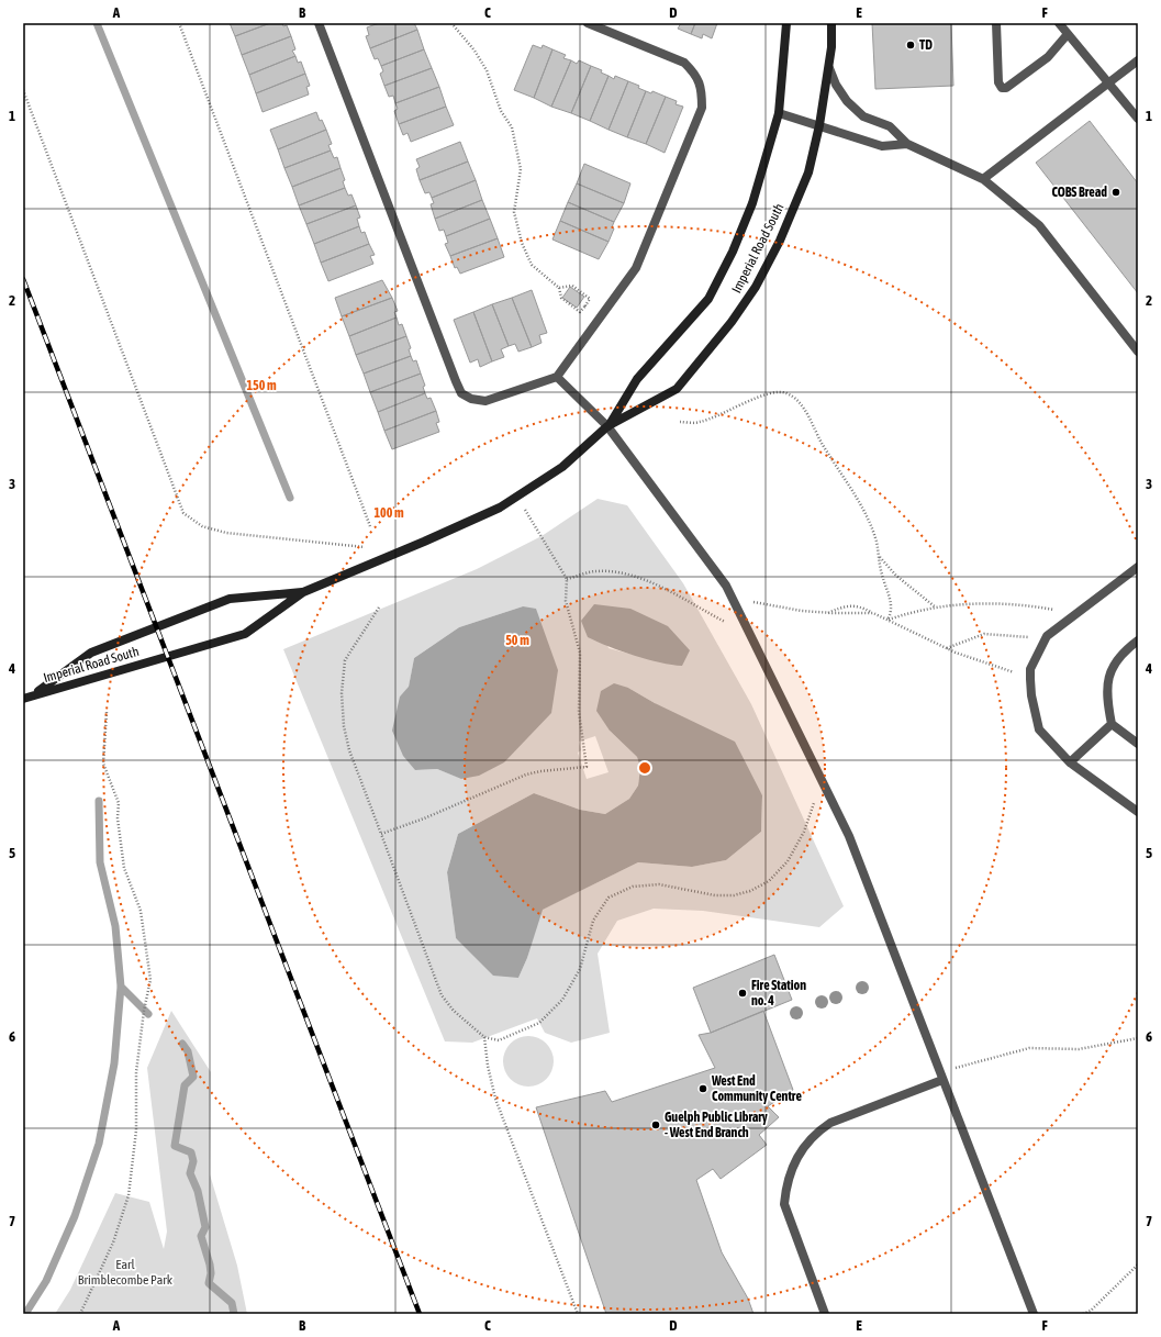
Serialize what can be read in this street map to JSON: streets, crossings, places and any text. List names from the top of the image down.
{
  "streets": {
    "street": ["Imperial Road South"]
  },
  "parks": ["Earl Brimblecombe Park"],
  "places": [
    "TD",
    "COBS Bread",
    "Fire Station no. 4",
    "West End Community Centre",
    "Guelph Public Library - West End Branch"
  ],
  "grid": {
    "columns": [
      "A",
      "B",
      "C",
      "D",
      "E",
      "F"
    ],
    "rows": [
      "1",
      "2",
      "3",
      "4",
      "5",
      "6",
      "7"
    ]
  },
  "rings": ["150 m", "100 m", "50 m"]
}
